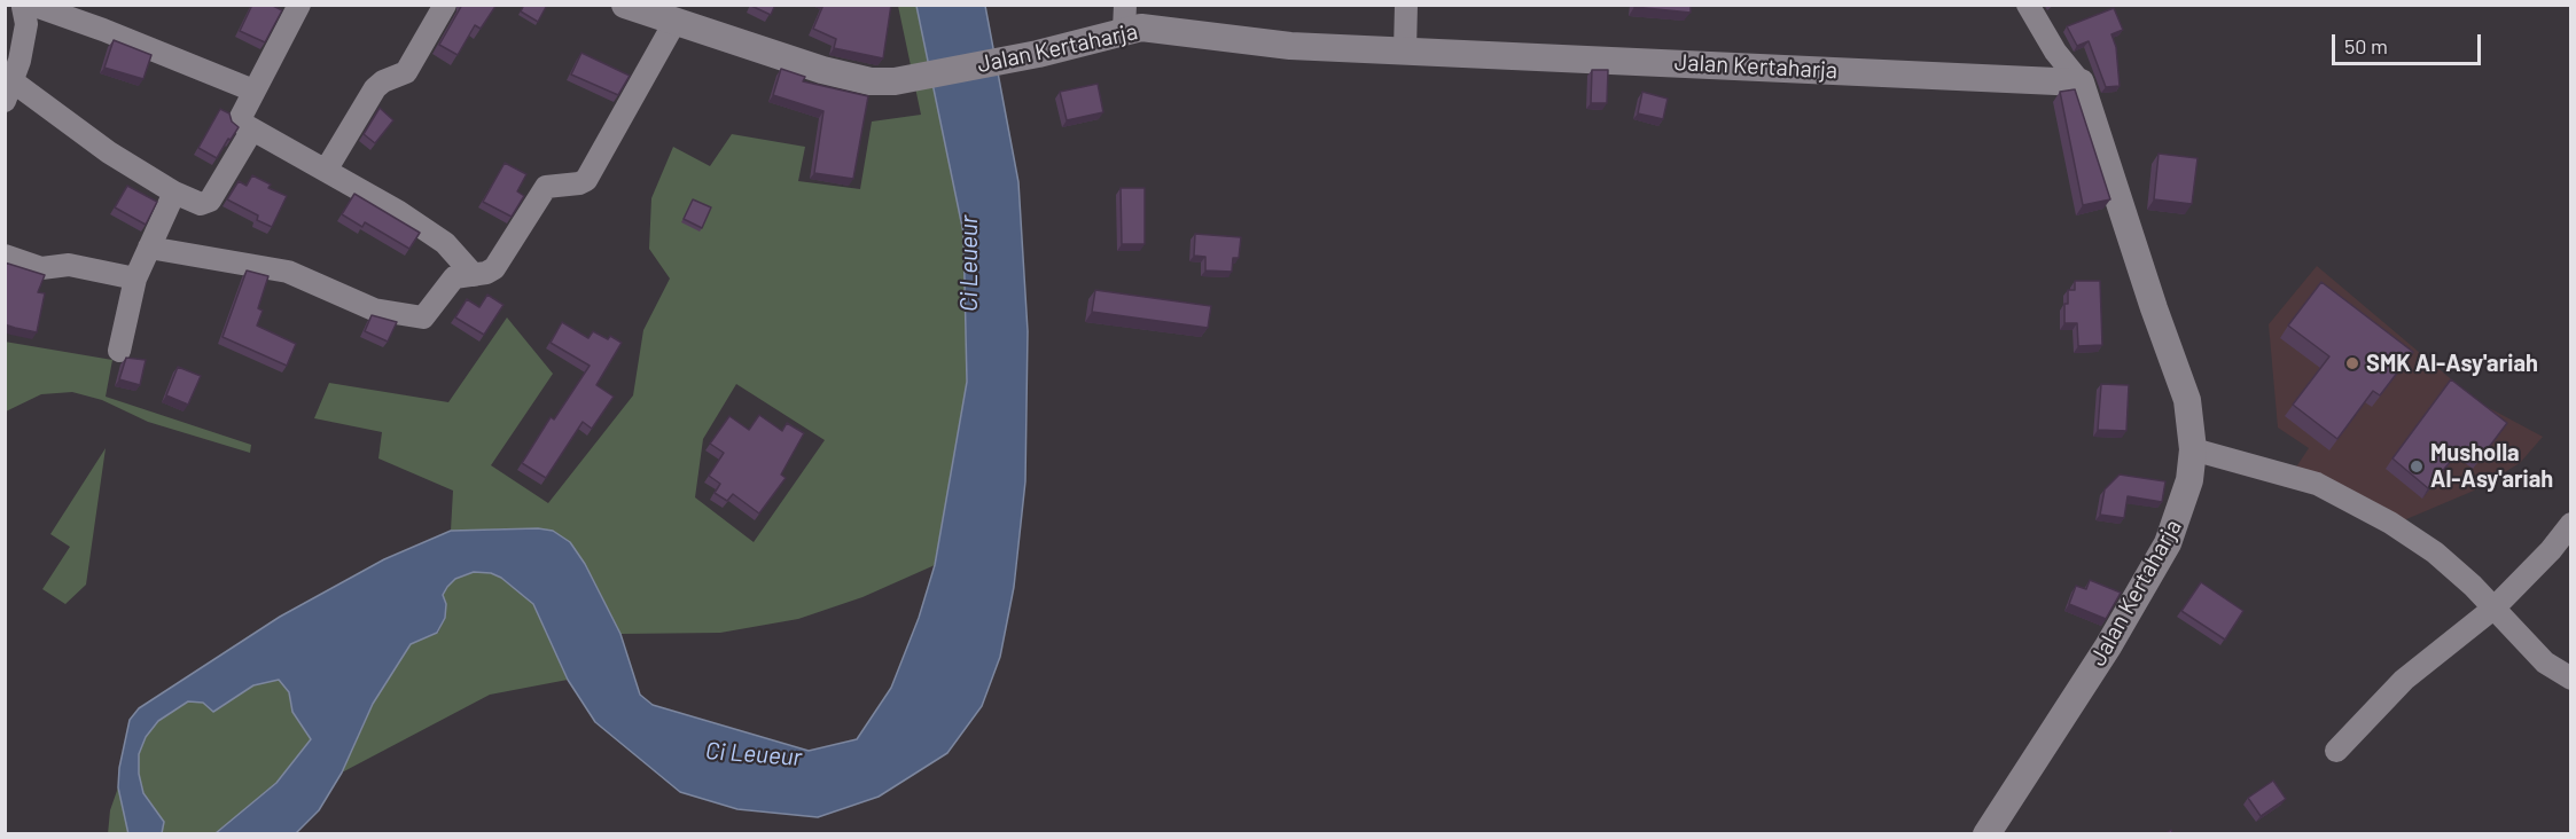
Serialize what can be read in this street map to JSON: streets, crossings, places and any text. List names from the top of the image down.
{
  "streets": {
    "street": ["Jalan Kertaharja"]
  },
  "water": ["Ci Leueur"],
  "places": ["SMK Al-Asy'ariah", "Musholla Al-Asy'ariah"],
  "scale_bar": "50 m"
}
